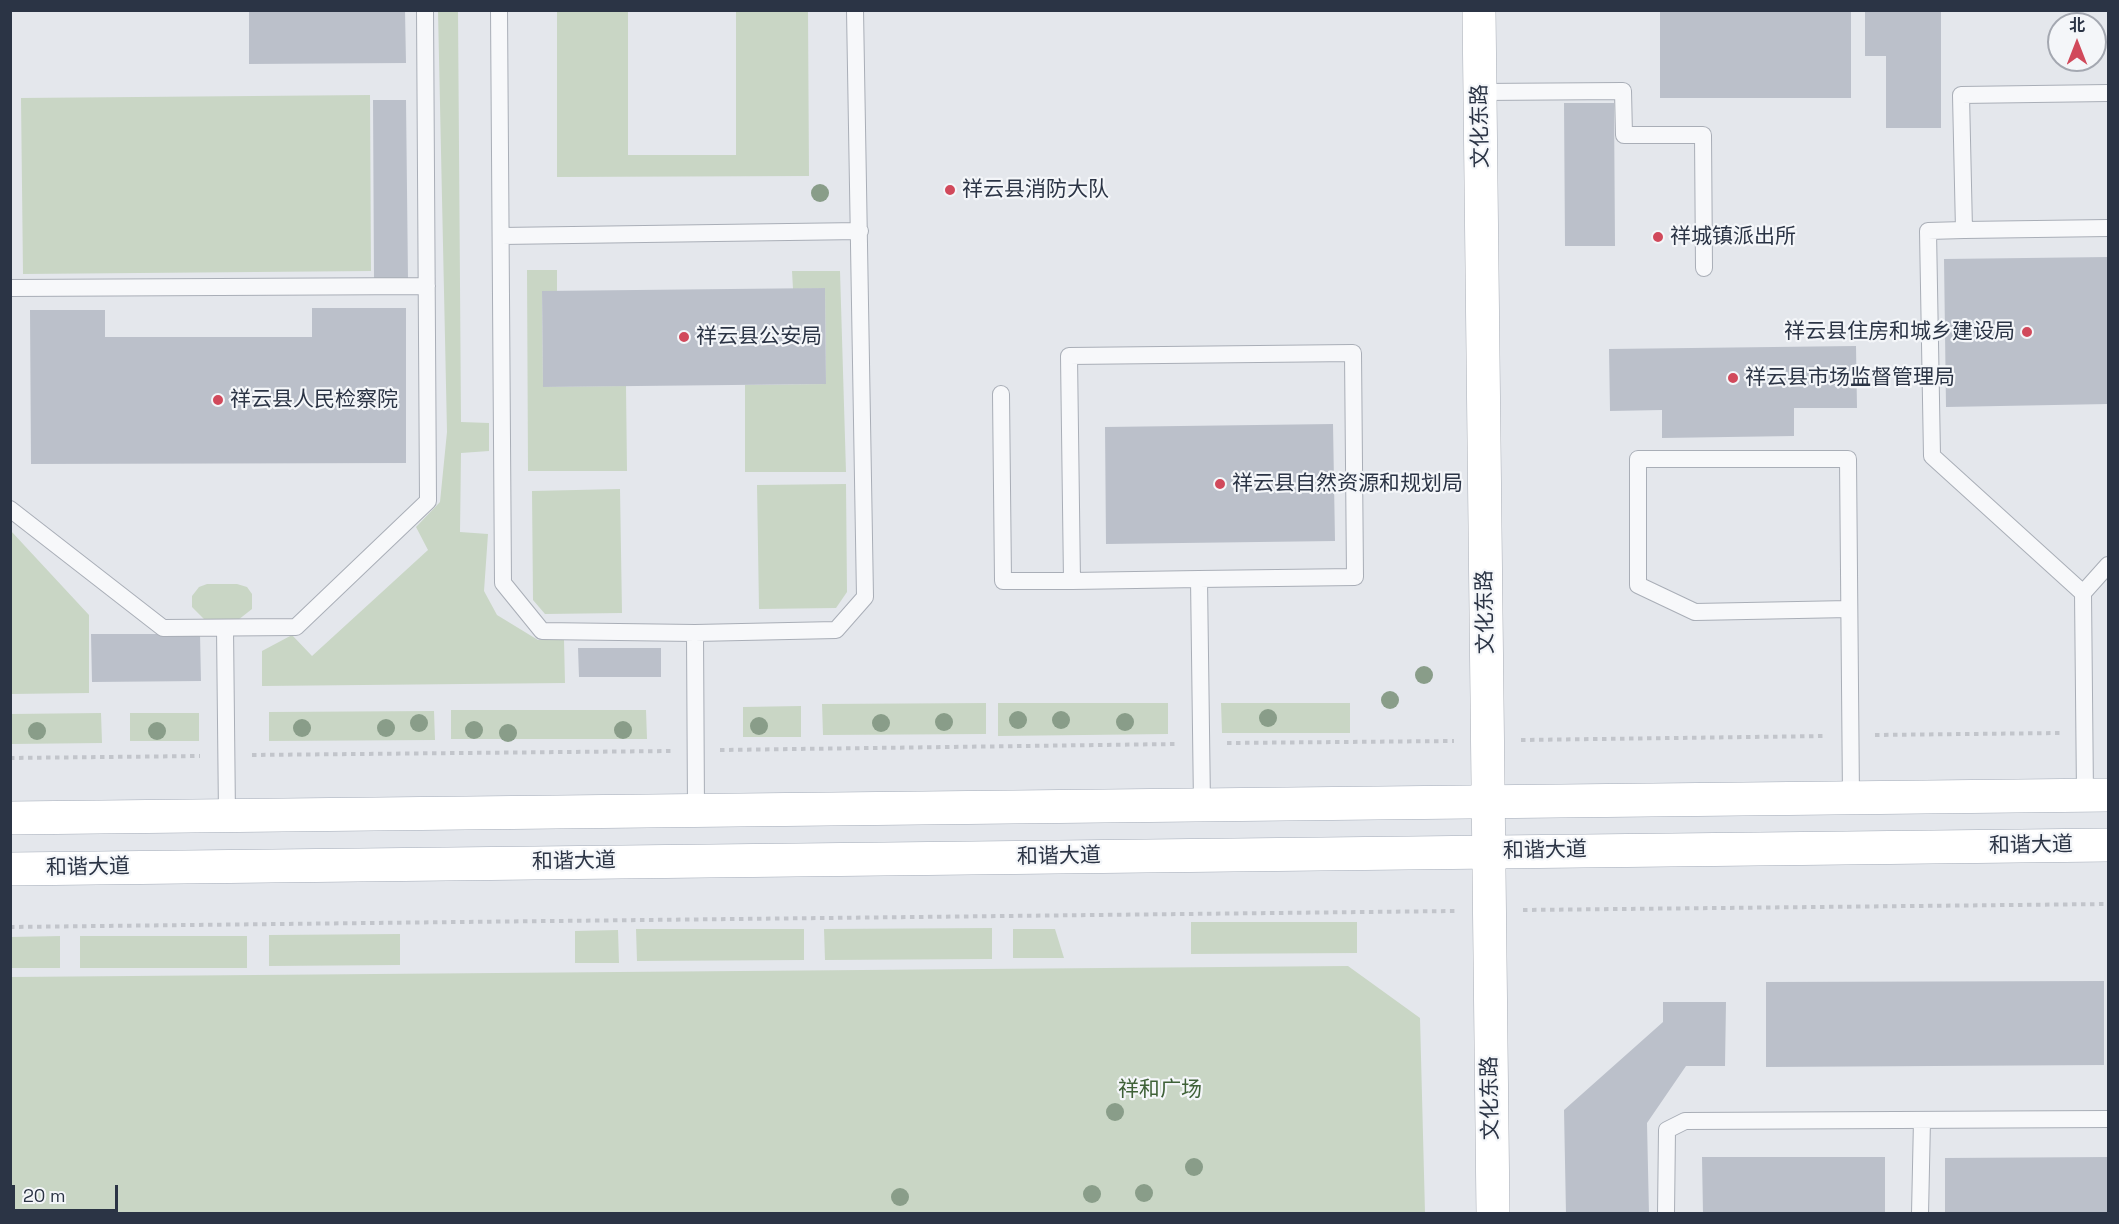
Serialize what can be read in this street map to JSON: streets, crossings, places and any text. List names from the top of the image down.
{
  "streets": {
    "main road": ["文化东路", "和谐大道"]
  },
  "crossings": [
    ["文化东路", "和谐大道"]
  ],
  "parks": ["祥和广场"],
  "places": [
    "祥云县消防大队",
    "祥城镇派出所",
    "祥云县住房和城乡建设局",
    "祥云县公安局",
    "祥云县市场监督管理局",
    "祥云县人民检察院",
    "祥云县自然资源和规划局"
  ],
  "scale_bar": "20 m",
  "north": "top"
}
